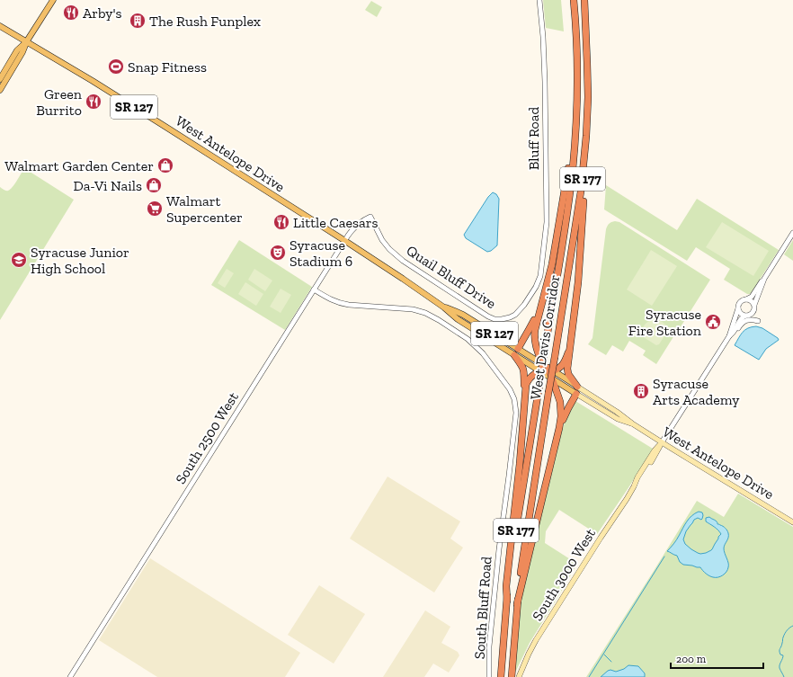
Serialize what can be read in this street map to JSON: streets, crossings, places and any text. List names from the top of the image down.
{
  "streets": {
    "highway": ["SR 177", "West Davis Corridor"],
    "main road": ["SR 127", "West Antelope Drive", "South 3000 West"],
    "street": [
      "Bluff Road",
      "Quail Bluff Drive",
      "South 2500 West",
      "South Bluff Road"
    ]
  },
  "crossings": [
    ["Bluff Road", "Quail Bluff Drive"],
    ["West Antelope Drive", "South 2500 West"],
    ["West Antelope Drive", "South 3000 West"],
    ["Quail Bluff Drive", "South 2500 West"],
    ["South 2500 West", "South Bluff Road"]
  ],
  "places": {
    "restaurant": ["Arby's", "Green Burrito", "Little Caesars"],
    "building": ["The Rush Funplex", "Syracuse Arts Academy"],
    "sports": ["Snap Fitness"],
    "shop": ["Walmart Garden Center", "Da-Vi Nails"],
    "supermarket": ["Walmart Supercenter"],
    "theatre": ["Syracuse Stadium 6"],
    "school or university": ["Syracuse Junior High School"],
    "public building": ["Syracuse Fire Station"]
  },
  "scale_bar": "200 m"
}
